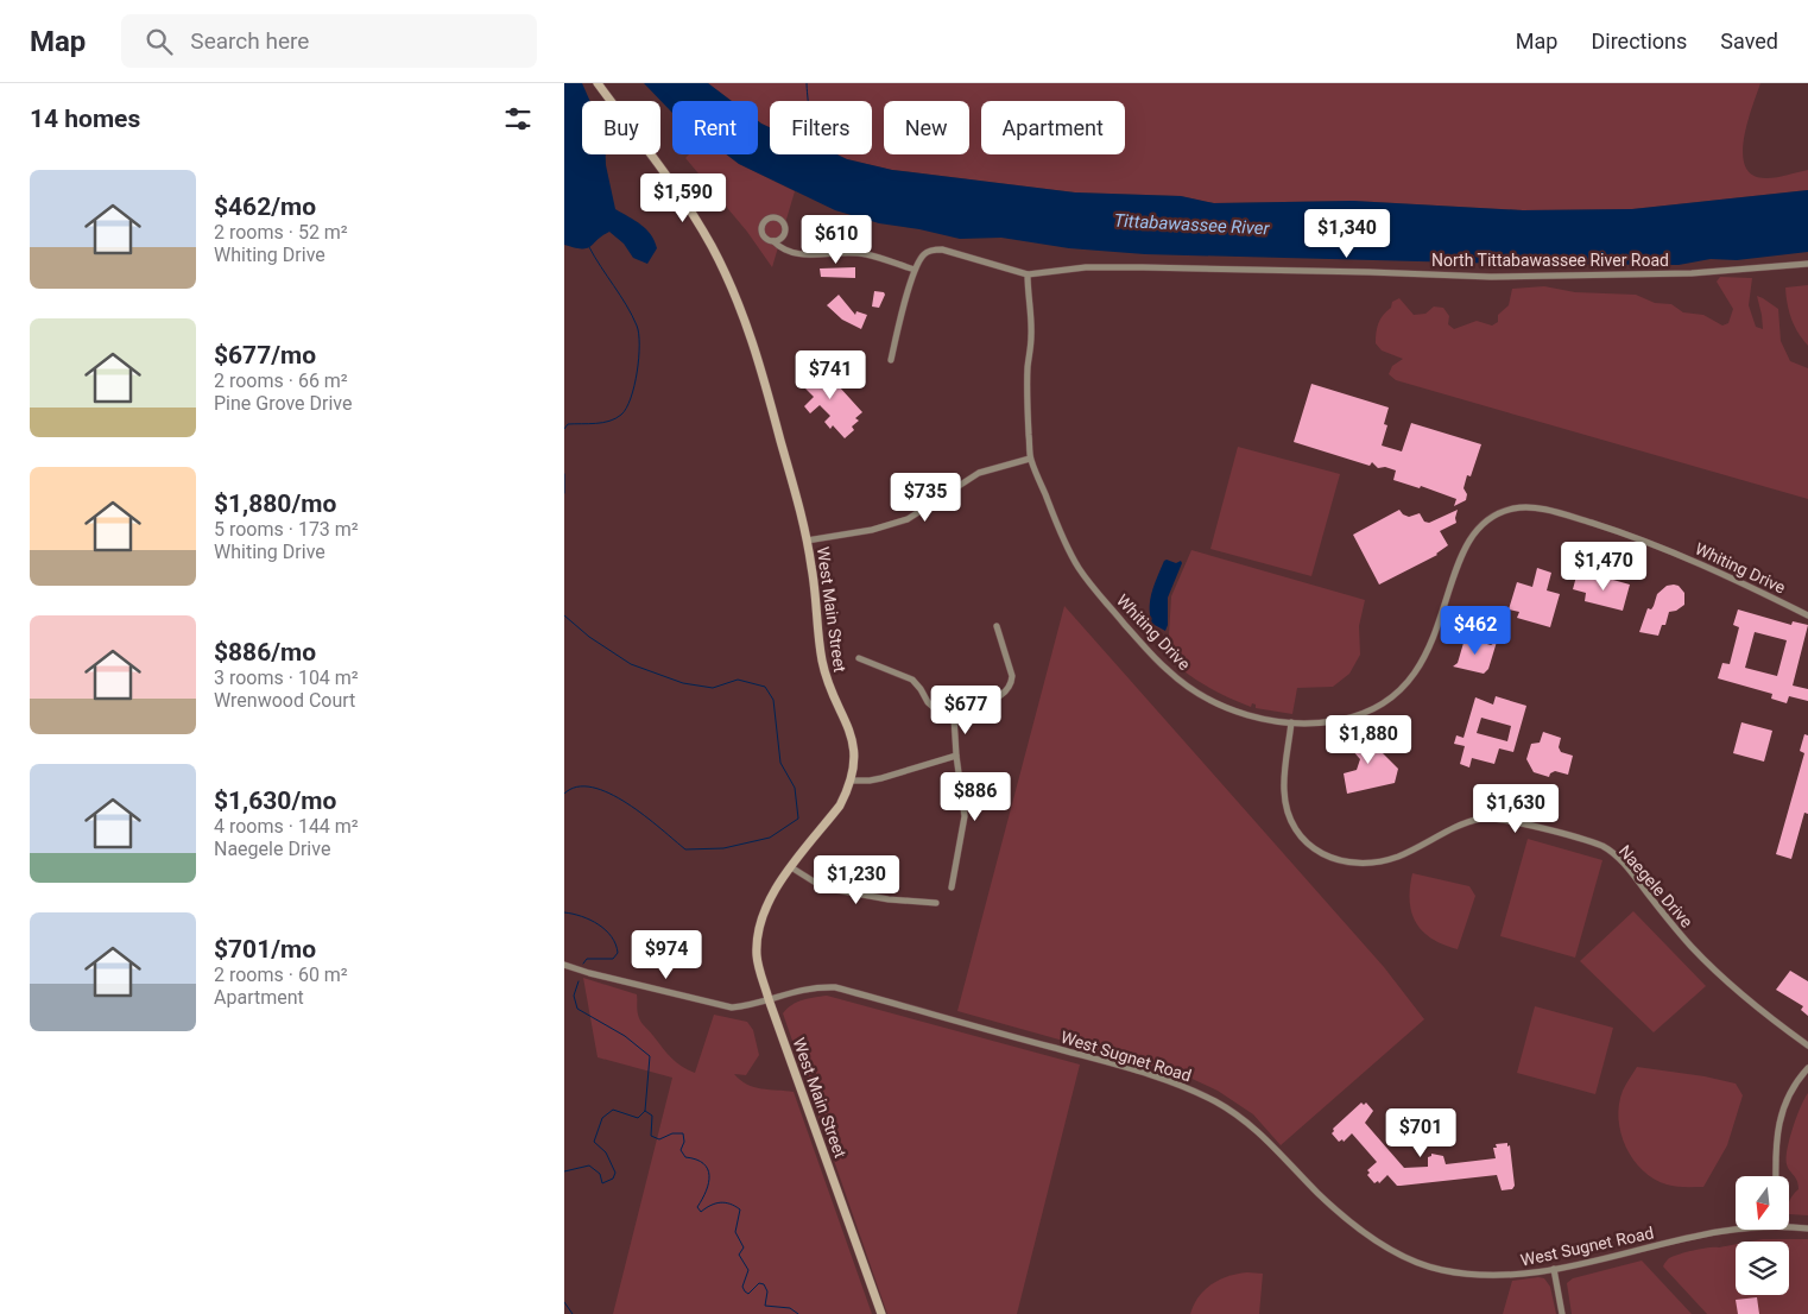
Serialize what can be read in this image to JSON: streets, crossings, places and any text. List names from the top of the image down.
{
  "streets": {
    "street": [
      "North Tittabawassee River Road",
      "Whiting Drive",
      "West Main Street",
      "Naegele Drive",
      "West Sugnet Road"
    ]
  },
  "crossings": [
    ["North Tittabawassee River Road", "Whiting Drive"],
    ["Whiting Drive", "Naegele Drive"],
    ["West Main Street", "West Sugnet Road"]
  ],
  "water": ["Tittabawassee River"],
  "north": "bottom",
  "page": {
    "header": "Map",
    "search": "Search here",
    "nav": ["Map", "Directions", "Saved"],
    "heading": "14 homes",
    "chip": [
      "Buy",
      "Rent",
      "Filters",
      "New",
      "Apartment"
    ],
    "list": [
      {
        "name": "$462/mo",
        "note": "2 rooms · 52 m² · Whiting Drive"
      },
      {
        "name": "$677/mo",
        "note": "2 rooms · 66 m² · Pine Grove Drive"
      },
      {
        "name": "$1,880/mo",
        "note": "5 rooms · 173 m² · Whiting Drive"
      },
      {
        "name": "$886/mo",
        "note": "3 rooms · 104 m² · Wrenwood Court"
      },
      {
        "name": "$1,630/mo",
        "note": "4 rooms · 144 m² · Naegele Drive"
      },
      {
        "name": "$701/mo",
        "note": "2 rooms · 60 m² · Apartment"
      }
    ],
    "price": [
      "$1,590",
      "$1,340",
      "$610",
      "$741",
      "$735",
      "$1,470",
      "$462",
      "$677",
      "$1,880",
      "$886",
      "$1,630",
      "$1,230",
      "$974",
      "$701"
    ]
  }
}
